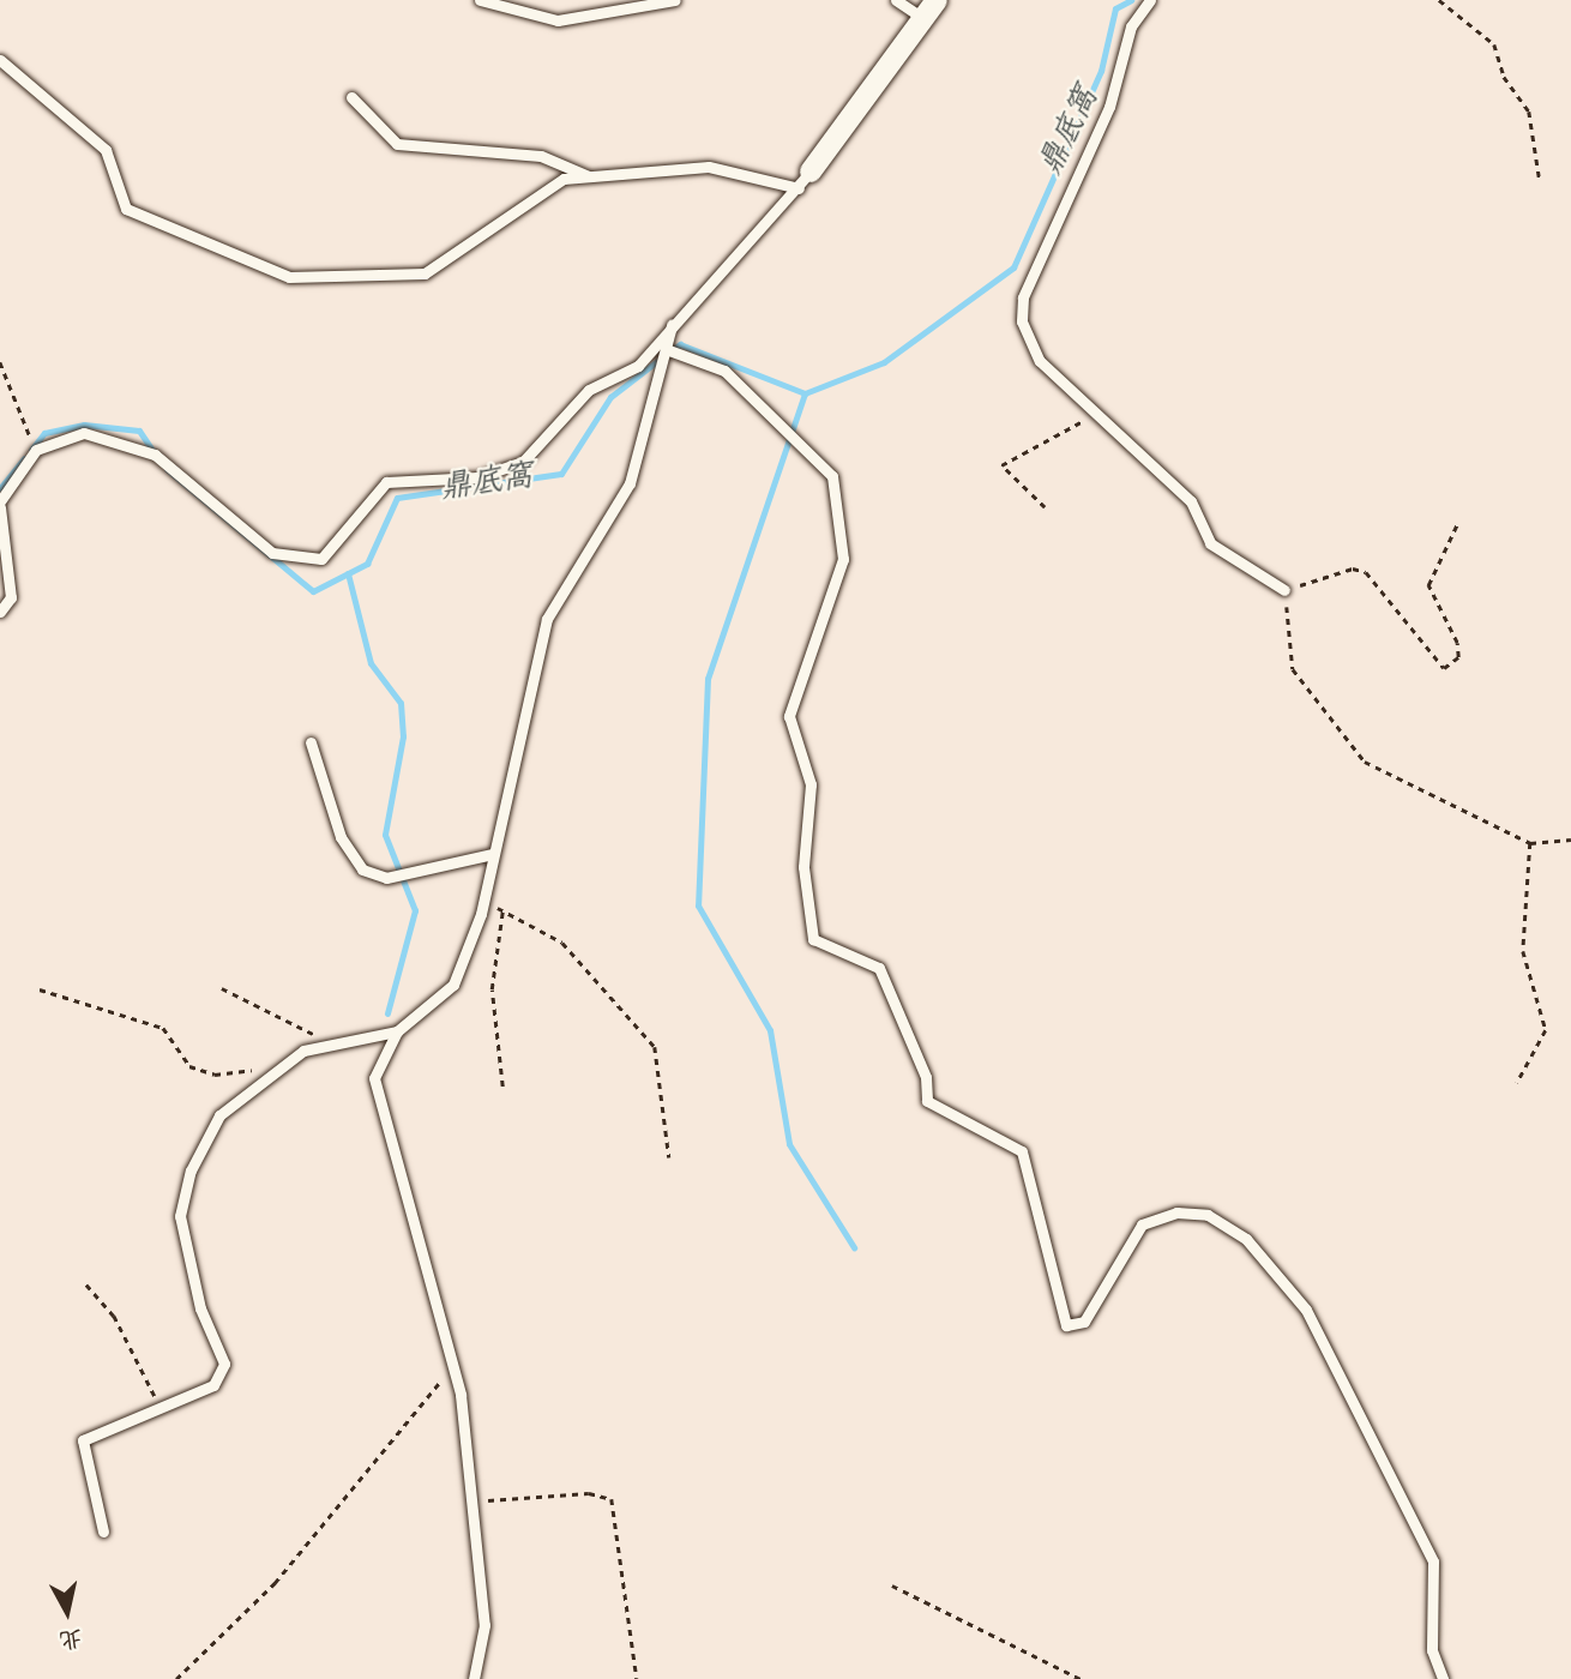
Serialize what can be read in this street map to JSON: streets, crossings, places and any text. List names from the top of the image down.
{
  "water": ["鼎底窩"],
  "north": "bottom"
}
